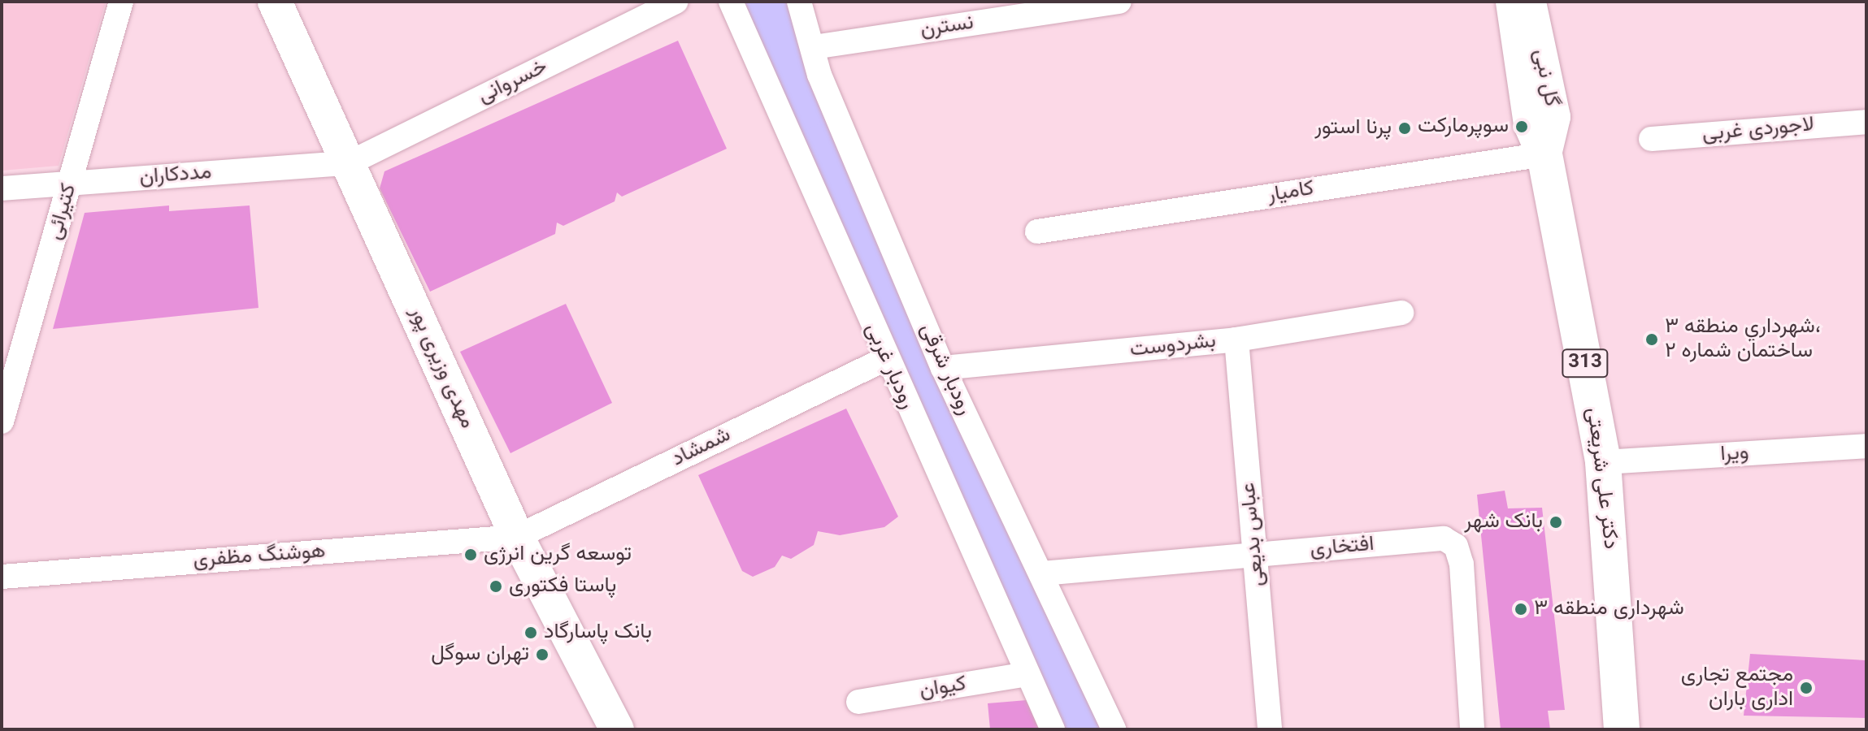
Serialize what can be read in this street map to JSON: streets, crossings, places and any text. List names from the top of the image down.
{
  "streets": {
    "main road": [
      "گل نبی",
      "313",
      "مهدی وزیری پور",
      "دکتر علی شریعتی"
    ],
    "street": [
      "نسترن",
      "خسروانی",
      "لاجوردی غربی",
      "مددکاران",
      "کامیار",
      "کتیرائی",
      "بشردوست",
      "رودبار غربی",
      "رودبار شرقی",
      "شمشاد",
      "ویرا",
      "عباس بدیعی",
      "افتخاری",
      "هوشنگ مظفری",
      "کیوان"
    ]
  },
  "crossings": [
    ["نسترن", "رودبار شرقی"],
    ["گل نبی", "کامیار"],
    ["گل نبی", "دکتر علی شریعتی"],
    ["خسروانی", "مددکاران"],
    ["خسروانی", "مهدی وزیری پور"],
    ["مددکاران", "کتیرائی"],
    ["مددکاران", "مهدی وزیری پور"],
    ["کامیار", "دکتر علی شریعتی"],
    ["بشردوست", "رودبار شرقی"],
    ["بشردوست", "عباس بدیعی"],
    ["رودبار غربی", "شمشاد"],
    ["رودبار غربی", "کیوان"],
    ["مهدی وزیری پور", "شمشاد"],
    ["مهدی وزیری پور", "هوشنگ مظفری"],
    ["رودبار شرقی", "افتخاری"],
    ["شمشاد", "هوشنگ مظفری"],
    ["ویرا", "دکتر علی شریعتی"],
    ["عباس بدیعی", "افتخاری"]
  ],
  "places": [
    "سوپرمارکت",
    "پرنا استور",
    "شهرداري منطقه ٣، ساختمان شماره ٢",
    "بانک شهر",
    "توسعه گرین انرژی",
    "پاستا فکتورى",
    "شهرداری منطقه ۳",
    "بانک پاسارگاد",
    "تهران سوگل",
    "مجتمع تجاری اداری باران"
  ]
}
